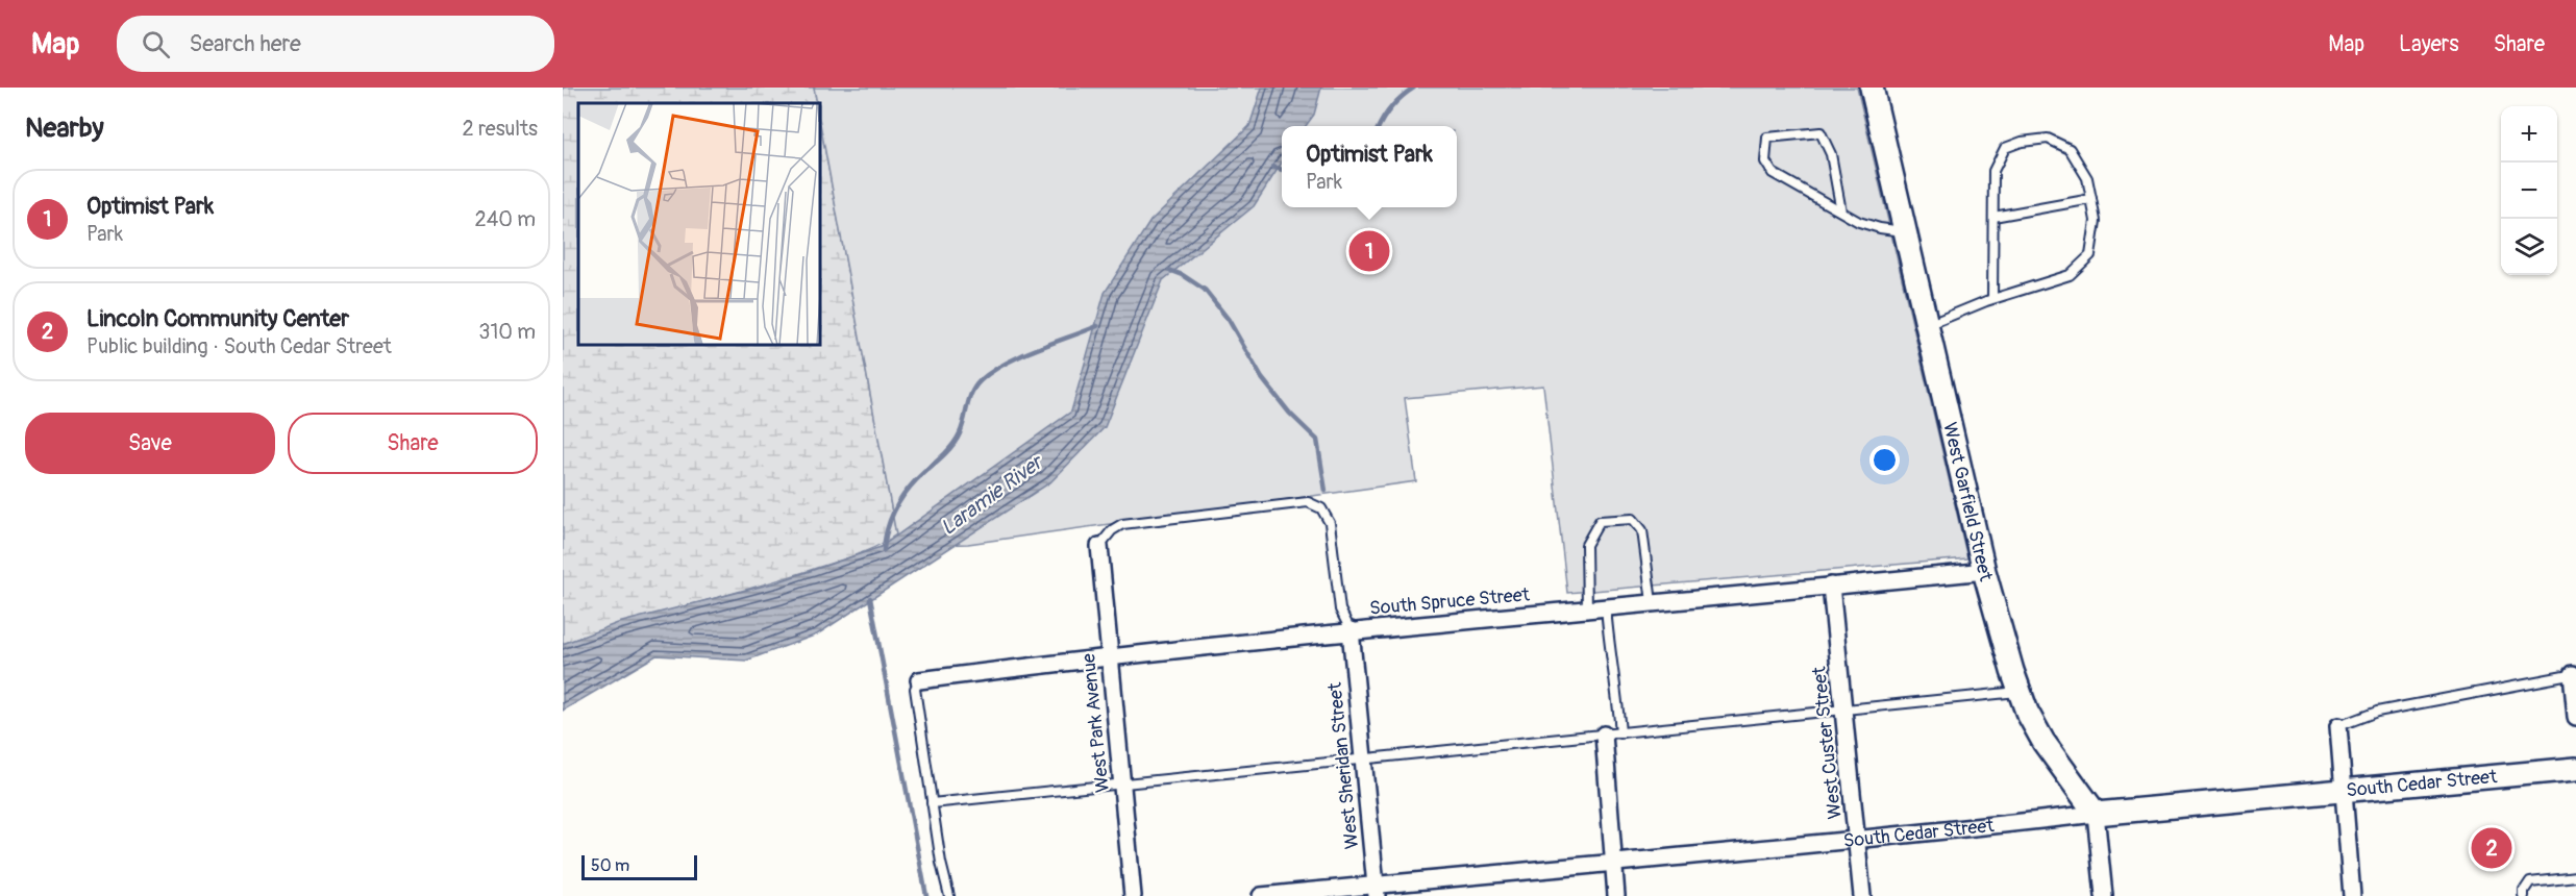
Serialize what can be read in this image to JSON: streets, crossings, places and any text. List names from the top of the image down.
{
  "streets": {
    "street": [
      "West Garfield Street",
      "South Spruce Street",
      "West Park Avenue",
      "West Custer Street",
      "West Sheridan Street",
      "South Cedar Street"
    ]
  },
  "crossings": [
    ["West Garfield Street", "South Spruce Street"],
    ["West Garfield Street", "South Cedar Street"],
    ["South Spruce Street", "West Park Avenue"],
    ["South Spruce Street", "West Custer Street"],
    ["South Spruce Street", "West Sheridan Street"],
    ["West Custer Street", "South Cedar Street"],
    ["West Sheridan Street", "South Cedar Street"]
  ],
  "water": ["Laramie River"],
  "scale_bar": "50 m",
  "page": {
    "header": "Map",
    "search": "Search here",
    "nav": ["Map", "Layers", "Share"],
    "heading": ["Nearby", "2 results"],
    "map_buttons": ["+", "−"],
    "popup": ["Optimist Park", "Park"],
    "list": [
      {
        "mark": "1",
        "name": "Optimist Park",
        "note": "Park",
        "value": "240 m"
      },
      {
        "mark": "2",
        "name": "Lincoln Community Center",
        "note": "Public building · South Cedar Street",
        "value": "310 m"
      }
    ],
    "pins": ["1", "2"],
    "buttons": ["Save", "Share"],
    "scale": "50 m"
  }
}
